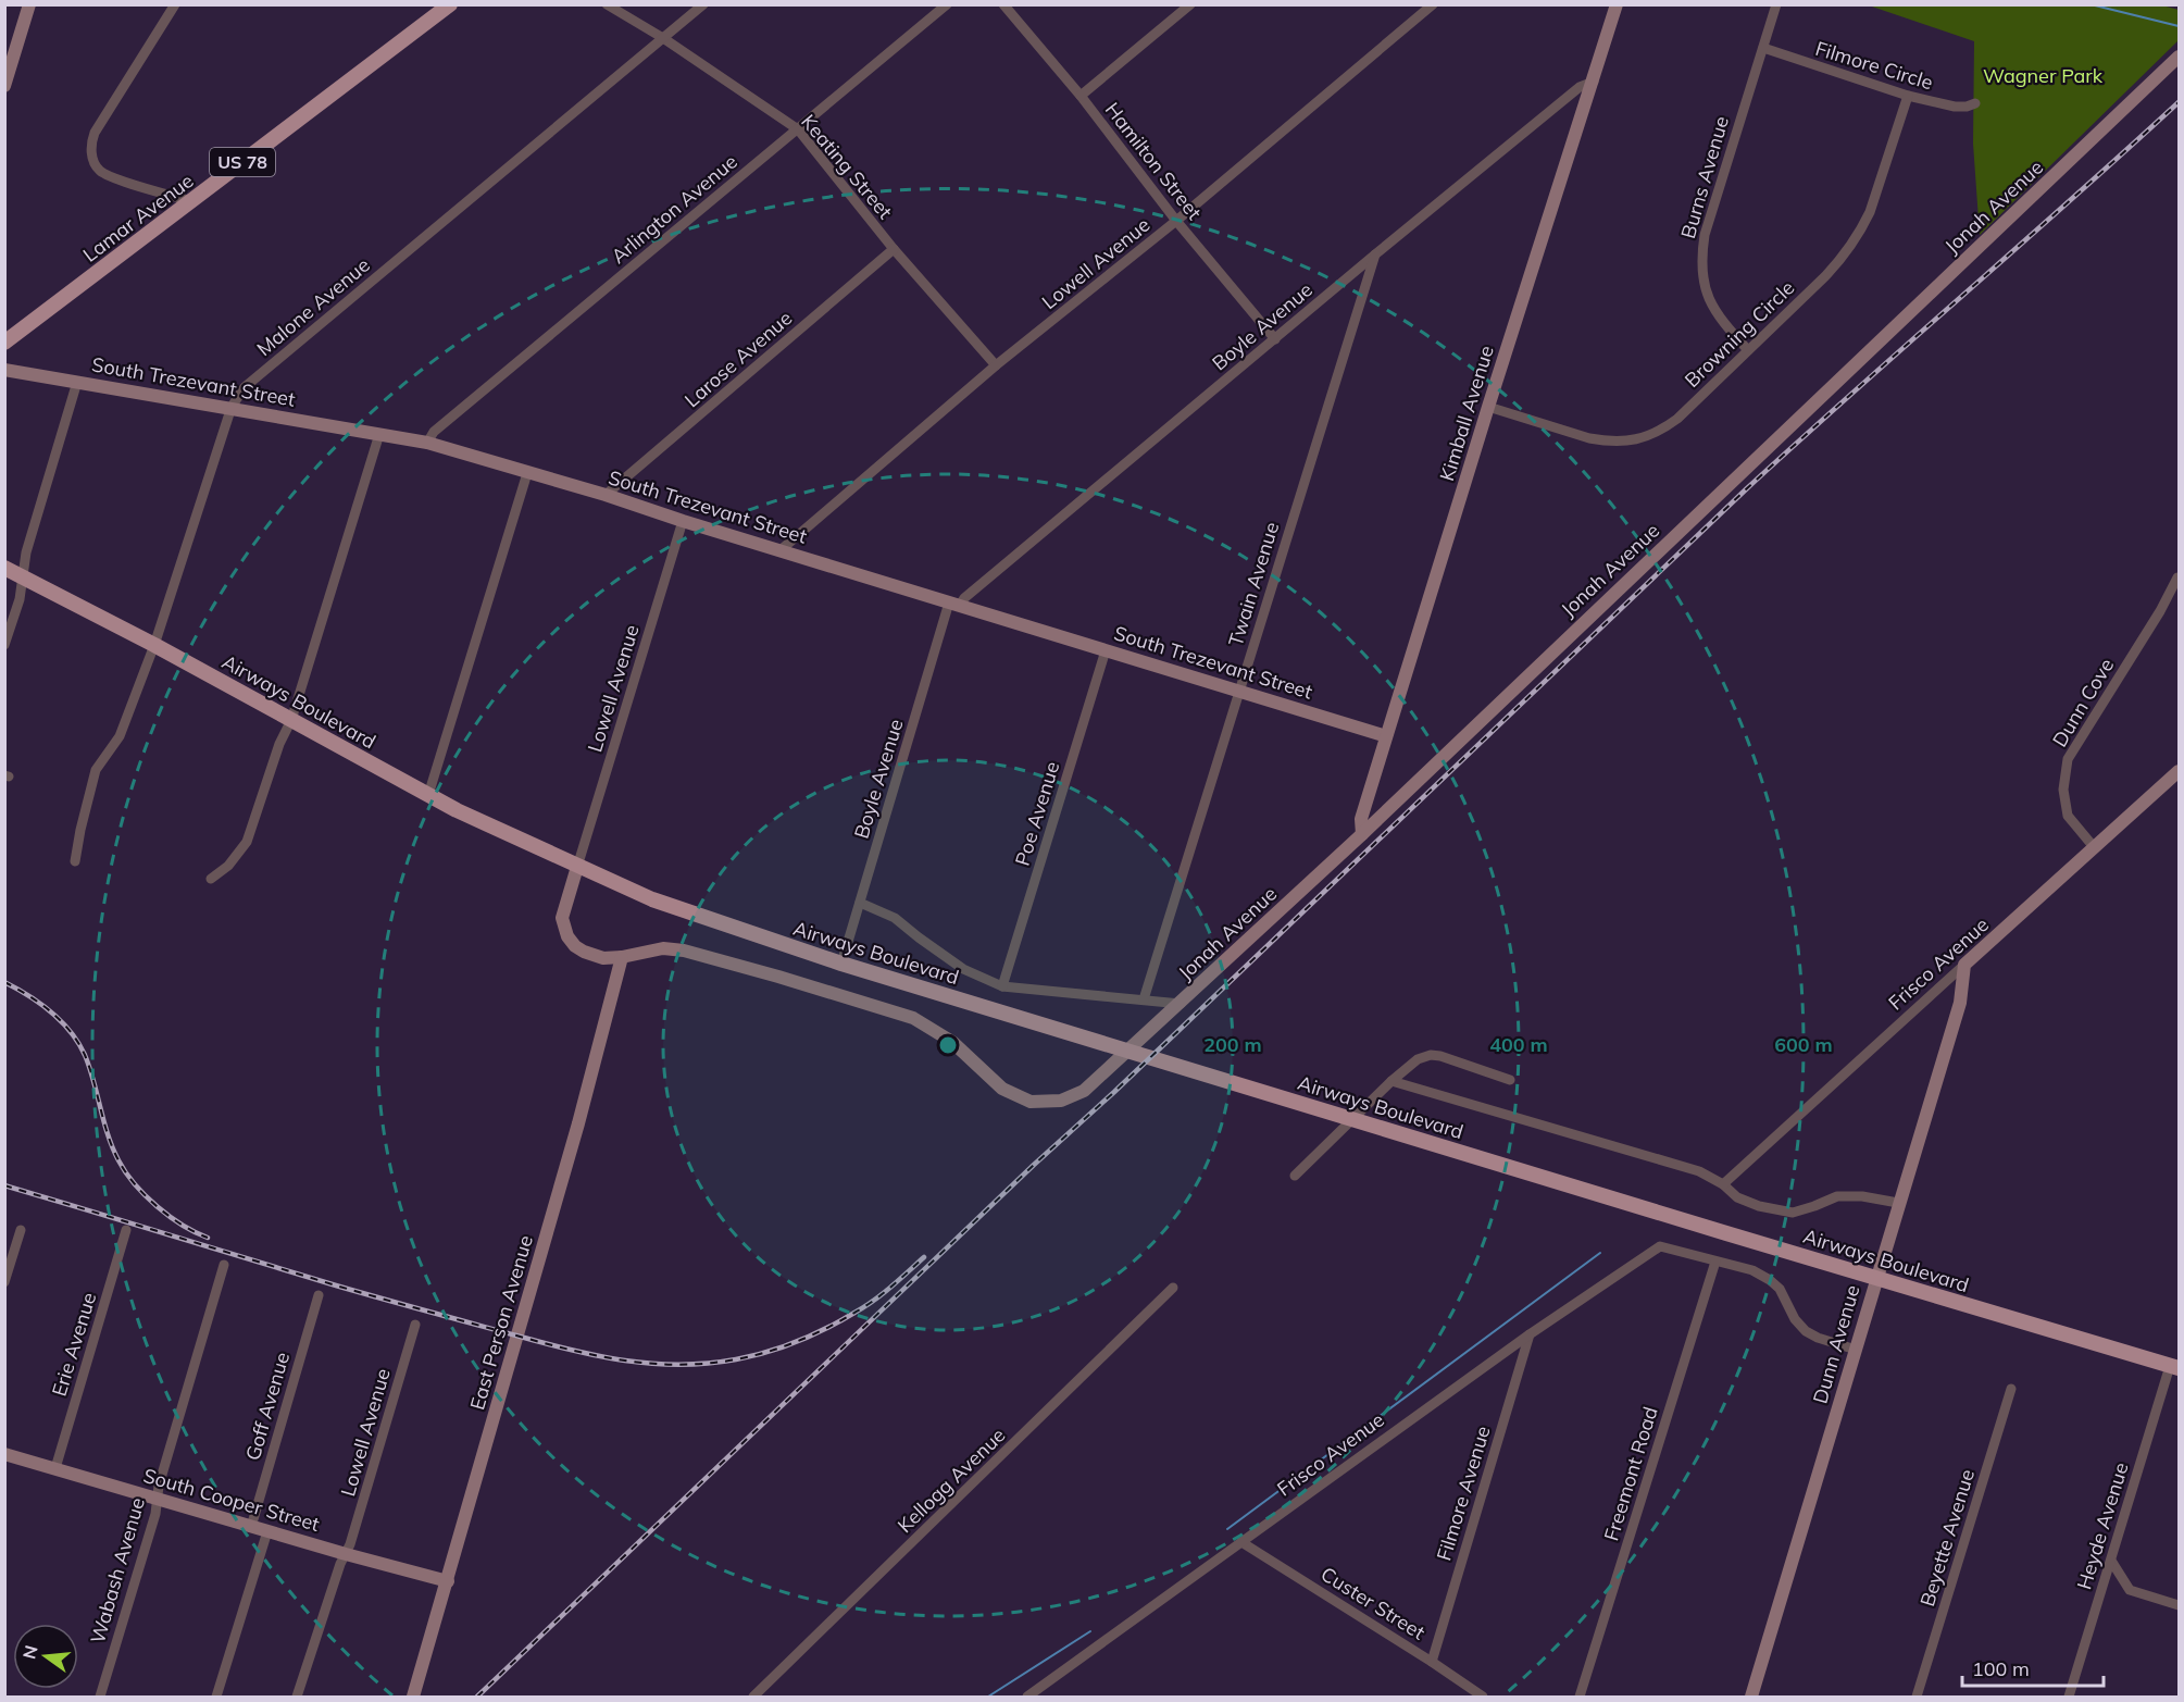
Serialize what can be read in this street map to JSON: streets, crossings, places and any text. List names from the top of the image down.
{
  "streets": {
    "main road": ["US 78", "Lamar Avenue", "Airways Boulevard"],
    "street": [
      "Filmore Circle",
      "Hamilton Street",
      "Keating Street",
      "Burns Avenue",
      "Jonah Avenue",
      "Arlington Avenue",
      "Lowell Avenue",
      "Malone Avenue",
      "Boyle Avenue",
      "Browning Circle",
      "Larose Avenue",
      "South Trezevant Street",
      "Kimball Avenue",
      "Twain Avenue",
      "Dunn Cove",
      "Poe Avenue",
      "Frisco Avenue",
      "East Person Avenue",
      "Erie Avenue",
      "Dunn Avenue",
      "Goff Avenue",
      "Freemont Road",
      "Kellogg Avenue",
      "Filmore Avenue",
      "South Cooper Street",
      "Heyde Avenue",
      "Beyette Avenue",
      "Wabash Avenue",
      "Custer Street"
    ]
  },
  "crossings": [
    ["Filmore Circle", "Burns Avenue"],
    ["Filmore Circle", "Browning Circle"],
    ["Hamilton Street", "Lowell Avenue"],
    ["Hamilton Street", "Boyle Avenue"],
    ["Keating Street", "Arlington Avenue"],
    ["Keating Street", "Lowell Avenue"],
    ["Keating Street", "Malone Avenue"],
    ["Keating Street", "Larose Avenue"],
    ["Burns Avenue", "Browning Circle"],
    ["Jonah Avenue", "Kimball Avenue"],
    ["Jonah Avenue", "Airways Boulevard"],
    ["Jonah Avenue", "East Person Avenue"],
    ["Arlington Avenue", "South Trezevant Street"],
    ["Lowell Avenue", "South Trezevant Street"],
    ["Lowell Avenue", "Airways Boulevard"],
    ["Lowell Avenue", "South Cooper Street"],
    ["Malone Avenue", "South Trezevant Street"],
    ["Malone Avenue", "Airways Boulevard"],
    ["Boyle Avenue", "South Trezevant Street"],
    ["Boyle Avenue", "Kimball Avenue"],
    ["Boyle Avenue", "Twain Avenue"],
    ["Boyle Avenue", "Airways Boulevard"],
    ["Browning Circle", "Kimball Avenue"],
    ["Larose Avenue", "South Trezevant Street"],
    ["South Trezevant Street", "Kimball Avenue"],
    ["South Trezevant Street", "Twain Avenue"],
    ["South Trezevant Street", "Poe Avenue"],
    ["Twain Avenue", "Airways Boulevard"],
    ["Airways Boulevard", "Poe Avenue"],
    ["Airways Boulevard", "Frisco Avenue"],
    ["Airways Boulevard", "Dunn Avenue"],
    ["Airways Boulevard", "Heyde Avenue"],
    ["Dunn Cove", "Frisco Avenue"],
    ["Frisco Avenue", "Dunn Avenue"],
    ["Frisco Avenue", "Freemont Road"],
    ["Frisco Avenue", "Filmore Avenue"],
    ["Frisco Avenue", "Custer Street"],
    ["East Person Avenue", "South Cooper Street"],
    ["Erie Avenue", "South Cooper Street"],
    ["Goff Avenue", "South Cooper Street"],
    ["Filmore Avenue", "Custer Street"],
    ["South Cooper Street", "Wabash Avenue"]
  ],
  "parks": ["Wagner Park"],
  "scale_bar": "100 m",
  "north": "left",
  "rings": ["200 m", "400 m", "600 m"]
}
